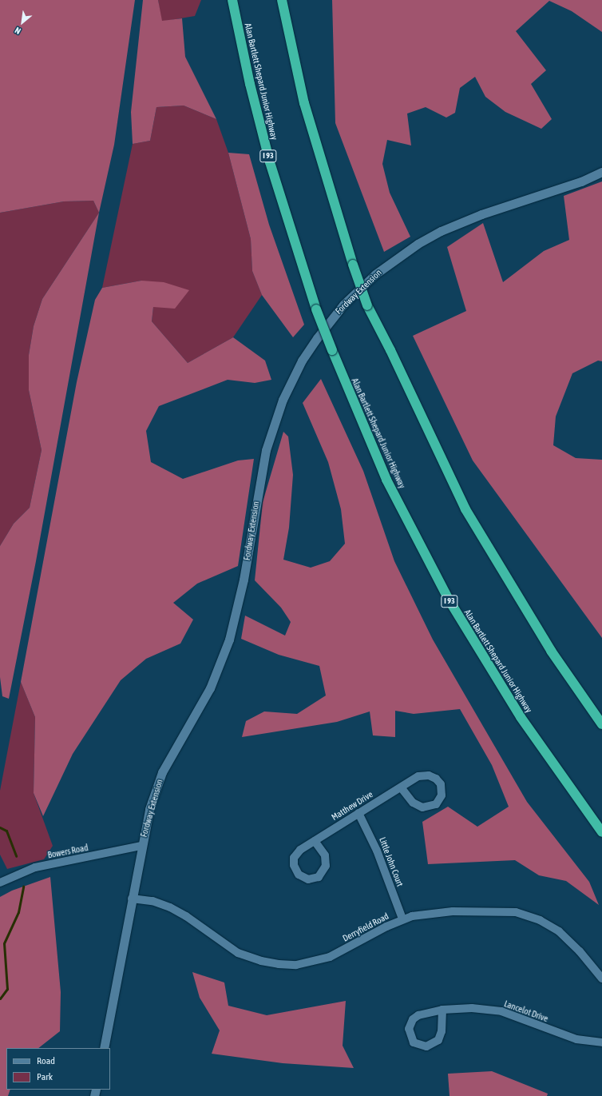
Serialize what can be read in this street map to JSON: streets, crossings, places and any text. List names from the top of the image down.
{
  "streets": {
    "highway": ["Alan Bartlett Shepard Junior Highway", "I 93"],
    "street": [
      "Fordway Extension",
      "Matthew Drive",
      "Bowers Road",
      "Little John Court",
      "Derryfield Road",
      "Lancelot Drive"
    ]
  },
  "crossings": [
    ["Fordway Extension", "Bowers Road"],
    ["Fordway Extension", "Derryfield Road"],
    ["Matthew Drive", "Little John Court"],
    ["Little John Court", "Derryfield Road"]
  ],
  "legend": ["Road", "Park"],
  "north": "bottom left"
}
